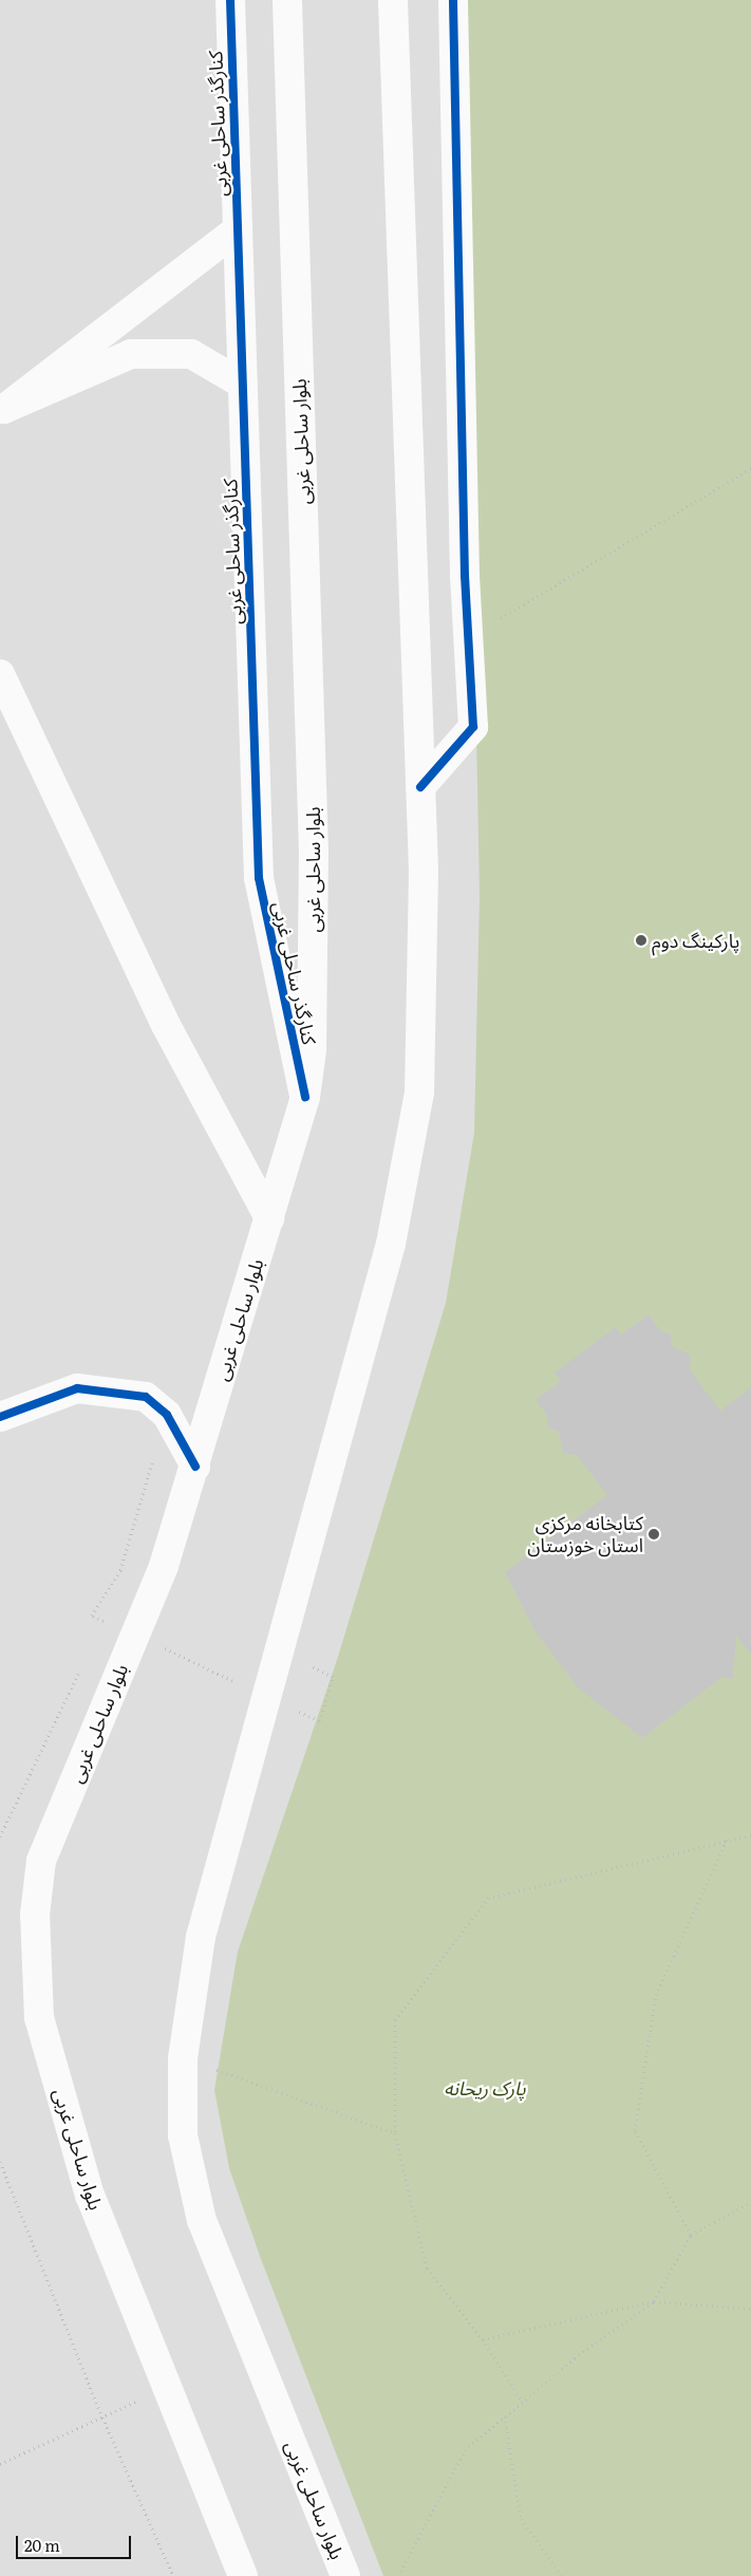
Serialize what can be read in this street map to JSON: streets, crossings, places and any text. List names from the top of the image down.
{
  "streets": {
    "main road": ["کنارگذر ساحلی غربی", "بلوار ساحلی غربی"]
  },
  "crossings": [
    ["کنارگذر ساحلی غربی", "بلوار ساحلی غربی"]
  ],
  "parks": ["پارک ریحانه"],
  "places": ["پارکینگ دوم", "کتابخانه مرکزی استان خوزستان"],
  "scale_bar": "20 m"
}
